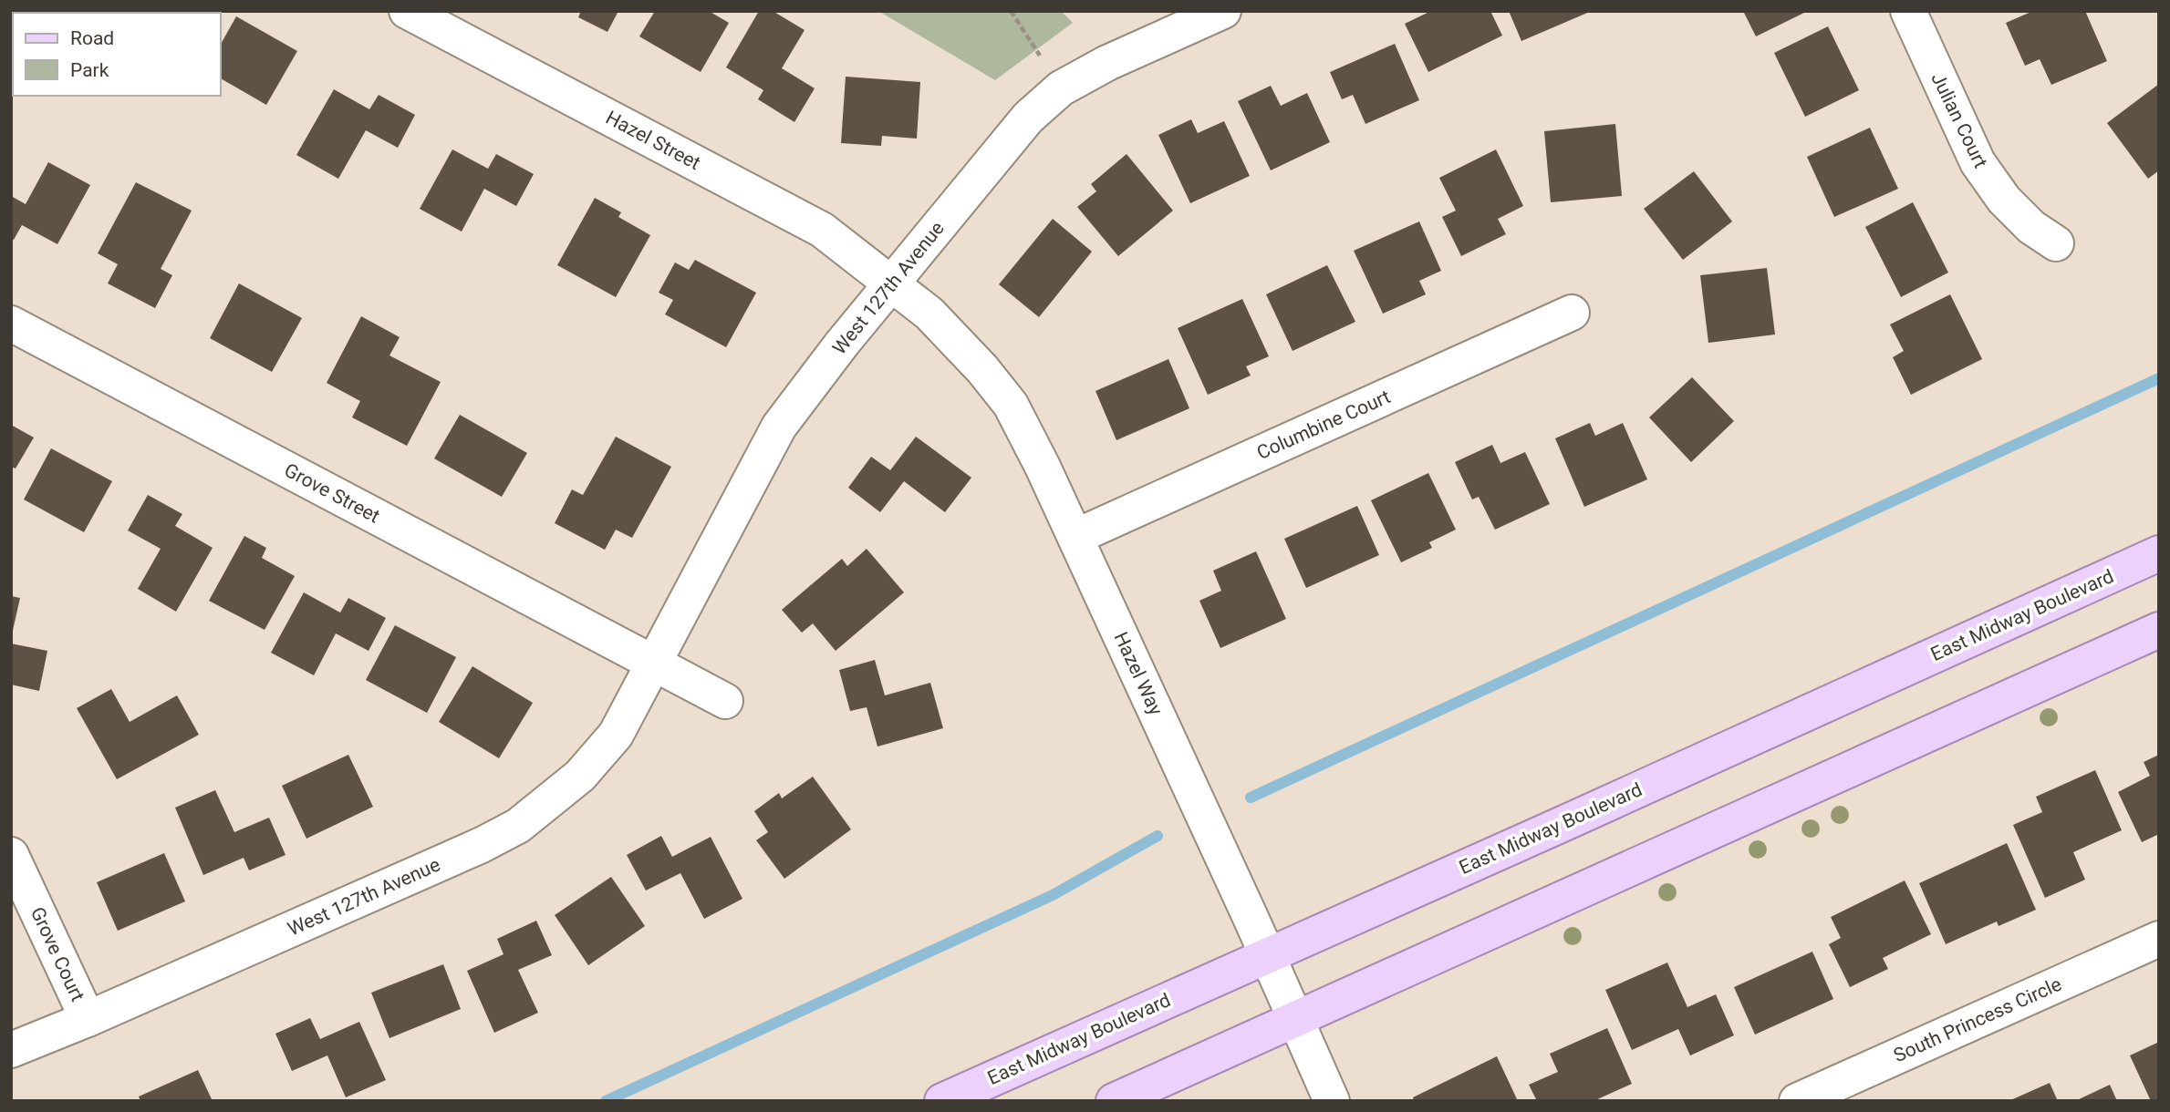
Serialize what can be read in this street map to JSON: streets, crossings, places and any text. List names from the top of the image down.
{
  "streets": {
    "main road": ["East Midway Boulevard"],
    "street": [
      "Julian Court",
      "Hazel Street",
      "West 127th Avenue",
      "Columbine Court",
      "Grove Street",
      "Hazel Way",
      "Grove Court",
      "South Princess Circle"
    ]
  },
  "crossings": [
    ["Hazel Street", "West 127th Avenue"],
    ["Hazel Street", "Hazel Way"],
    ["West 127th Avenue", "Grove Street"],
    ["West 127th Avenue", "Hazel Way"],
    ["West 127th Avenue", "Grove Court"],
    ["Columbine Court", "Hazel Way"],
    ["East Midway Boulevard", "Hazel Way"]
  ],
  "legend": ["Road", "Park"]
}
